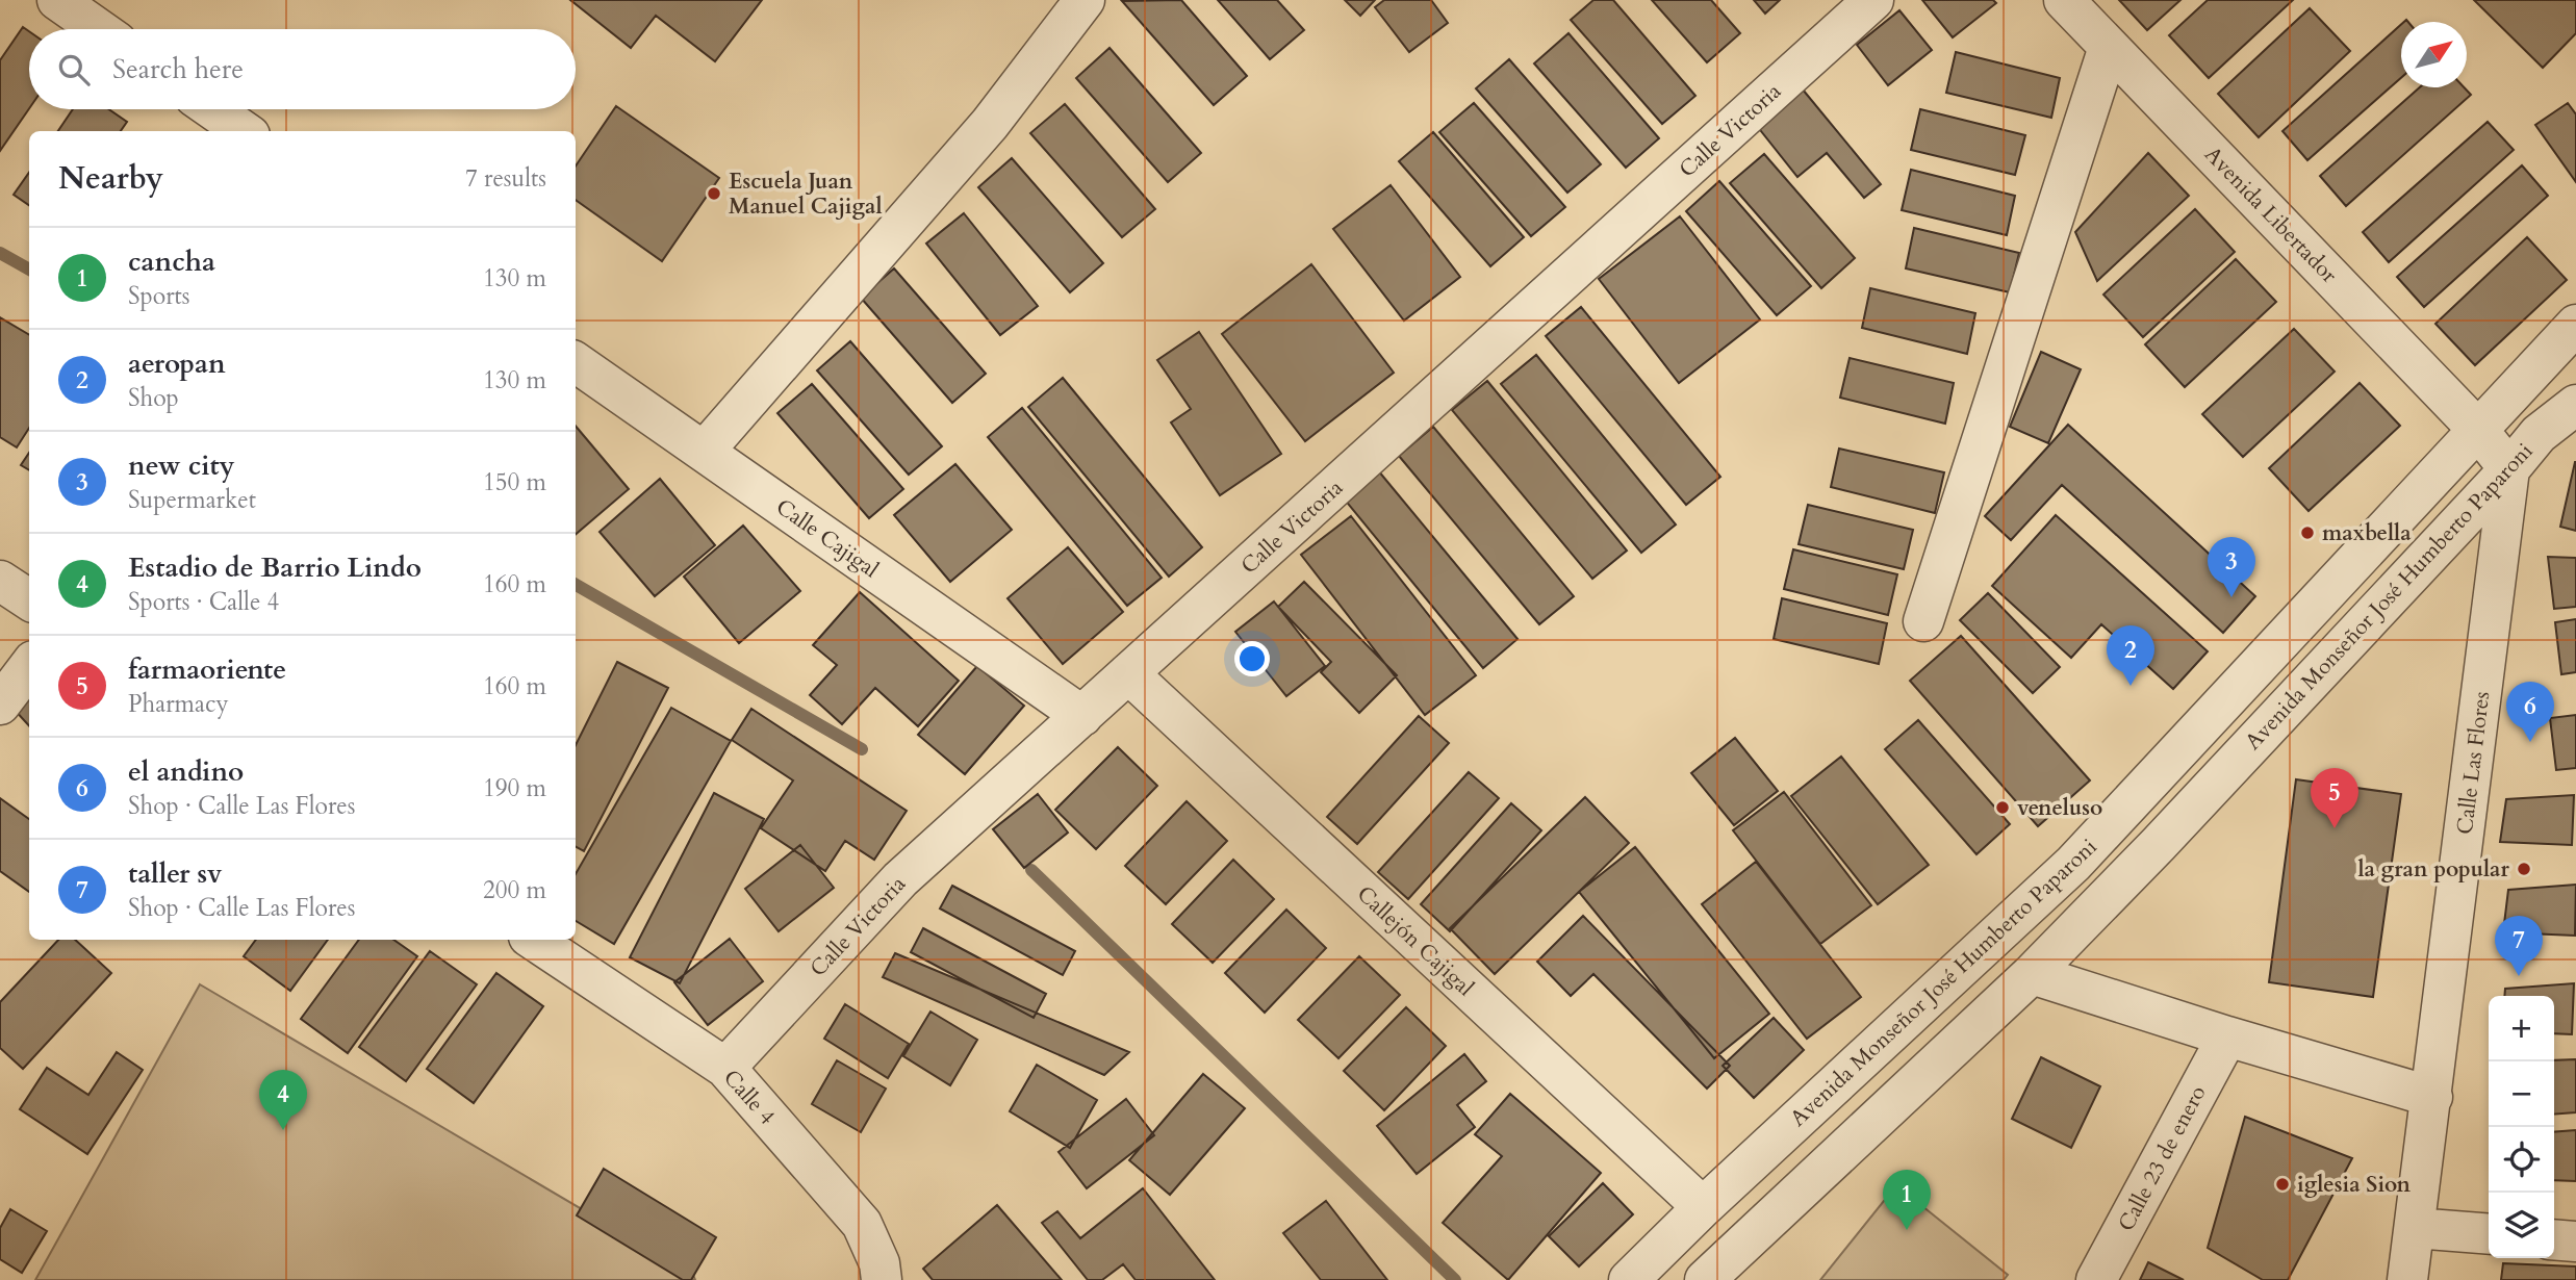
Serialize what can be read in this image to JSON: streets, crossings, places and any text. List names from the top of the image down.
{
  "streets": {
    "street": [
      "Calle Victoria",
      "Avenida Libertador",
      "Calle Cajigal",
      "Avenida Monseñor José Humberto Paparoni",
      "Calle Las Flores",
      "Callejón Cajigal",
      "Calle 4",
      "Calle 23 de enero"
    ]
  },
  "crossings": [
    ["Calle Victoria", "Calle Cajigal"],
    ["Calle Victoria", "Callejón Cajigal"],
    ["Calle Victoria", "Calle 4"],
    ["Avenida Libertador", "Avenida Monseñor José Humberto Paparoni"],
    ["Avenida Monseñor José Humberto Paparoni", "Calle Las Flores"],
    ["Avenida Monseñor José Humberto Paparoni", "Callejón Cajigal"]
  ],
  "places": [
    "Escuela Juan Manuel Cajigal",
    "maxbella",
    "veneluso",
    "la gran popular",
    "iglesia Sion"
  ],
  "north": "top right",
  "page": {
    "search": "Search here",
    "heading": ["Nearby", "7 results"],
    "list": [
      {
        "mark": "1",
        "name": "cancha",
        "note": "Sports",
        "value": "130 m"
      },
      {
        "mark": "2",
        "name": "aeropan",
        "note": "Shop",
        "value": "130 m"
      },
      {
        "mark": "3",
        "name": "new city",
        "note": "Supermarket",
        "value": "150 m"
      },
      {
        "mark": "4",
        "name": "Estadio de Barrio Lindo",
        "note": "Sports · Calle 4",
        "value": "160 m"
      },
      {
        "mark": "5",
        "name": "farmaoriente",
        "note": "Pharmacy",
        "value": "160 m"
      },
      {
        "mark": "6",
        "name": "el andino",
        "note": "Shop · Calle Las Flores",
        "value": "190 m"
      },
      {
        "mark": "7",
        "name": "taller sv",
        "note": "Shop · Calle Las Flores",
        "value": "200 m"
      }
    ],
    "pins": [
      "3",
      "2",
      "6",
      "5",
      "7",
      "4",
      "1"
    ],
    "map_buttons": ["+", "−"]
  }
}
